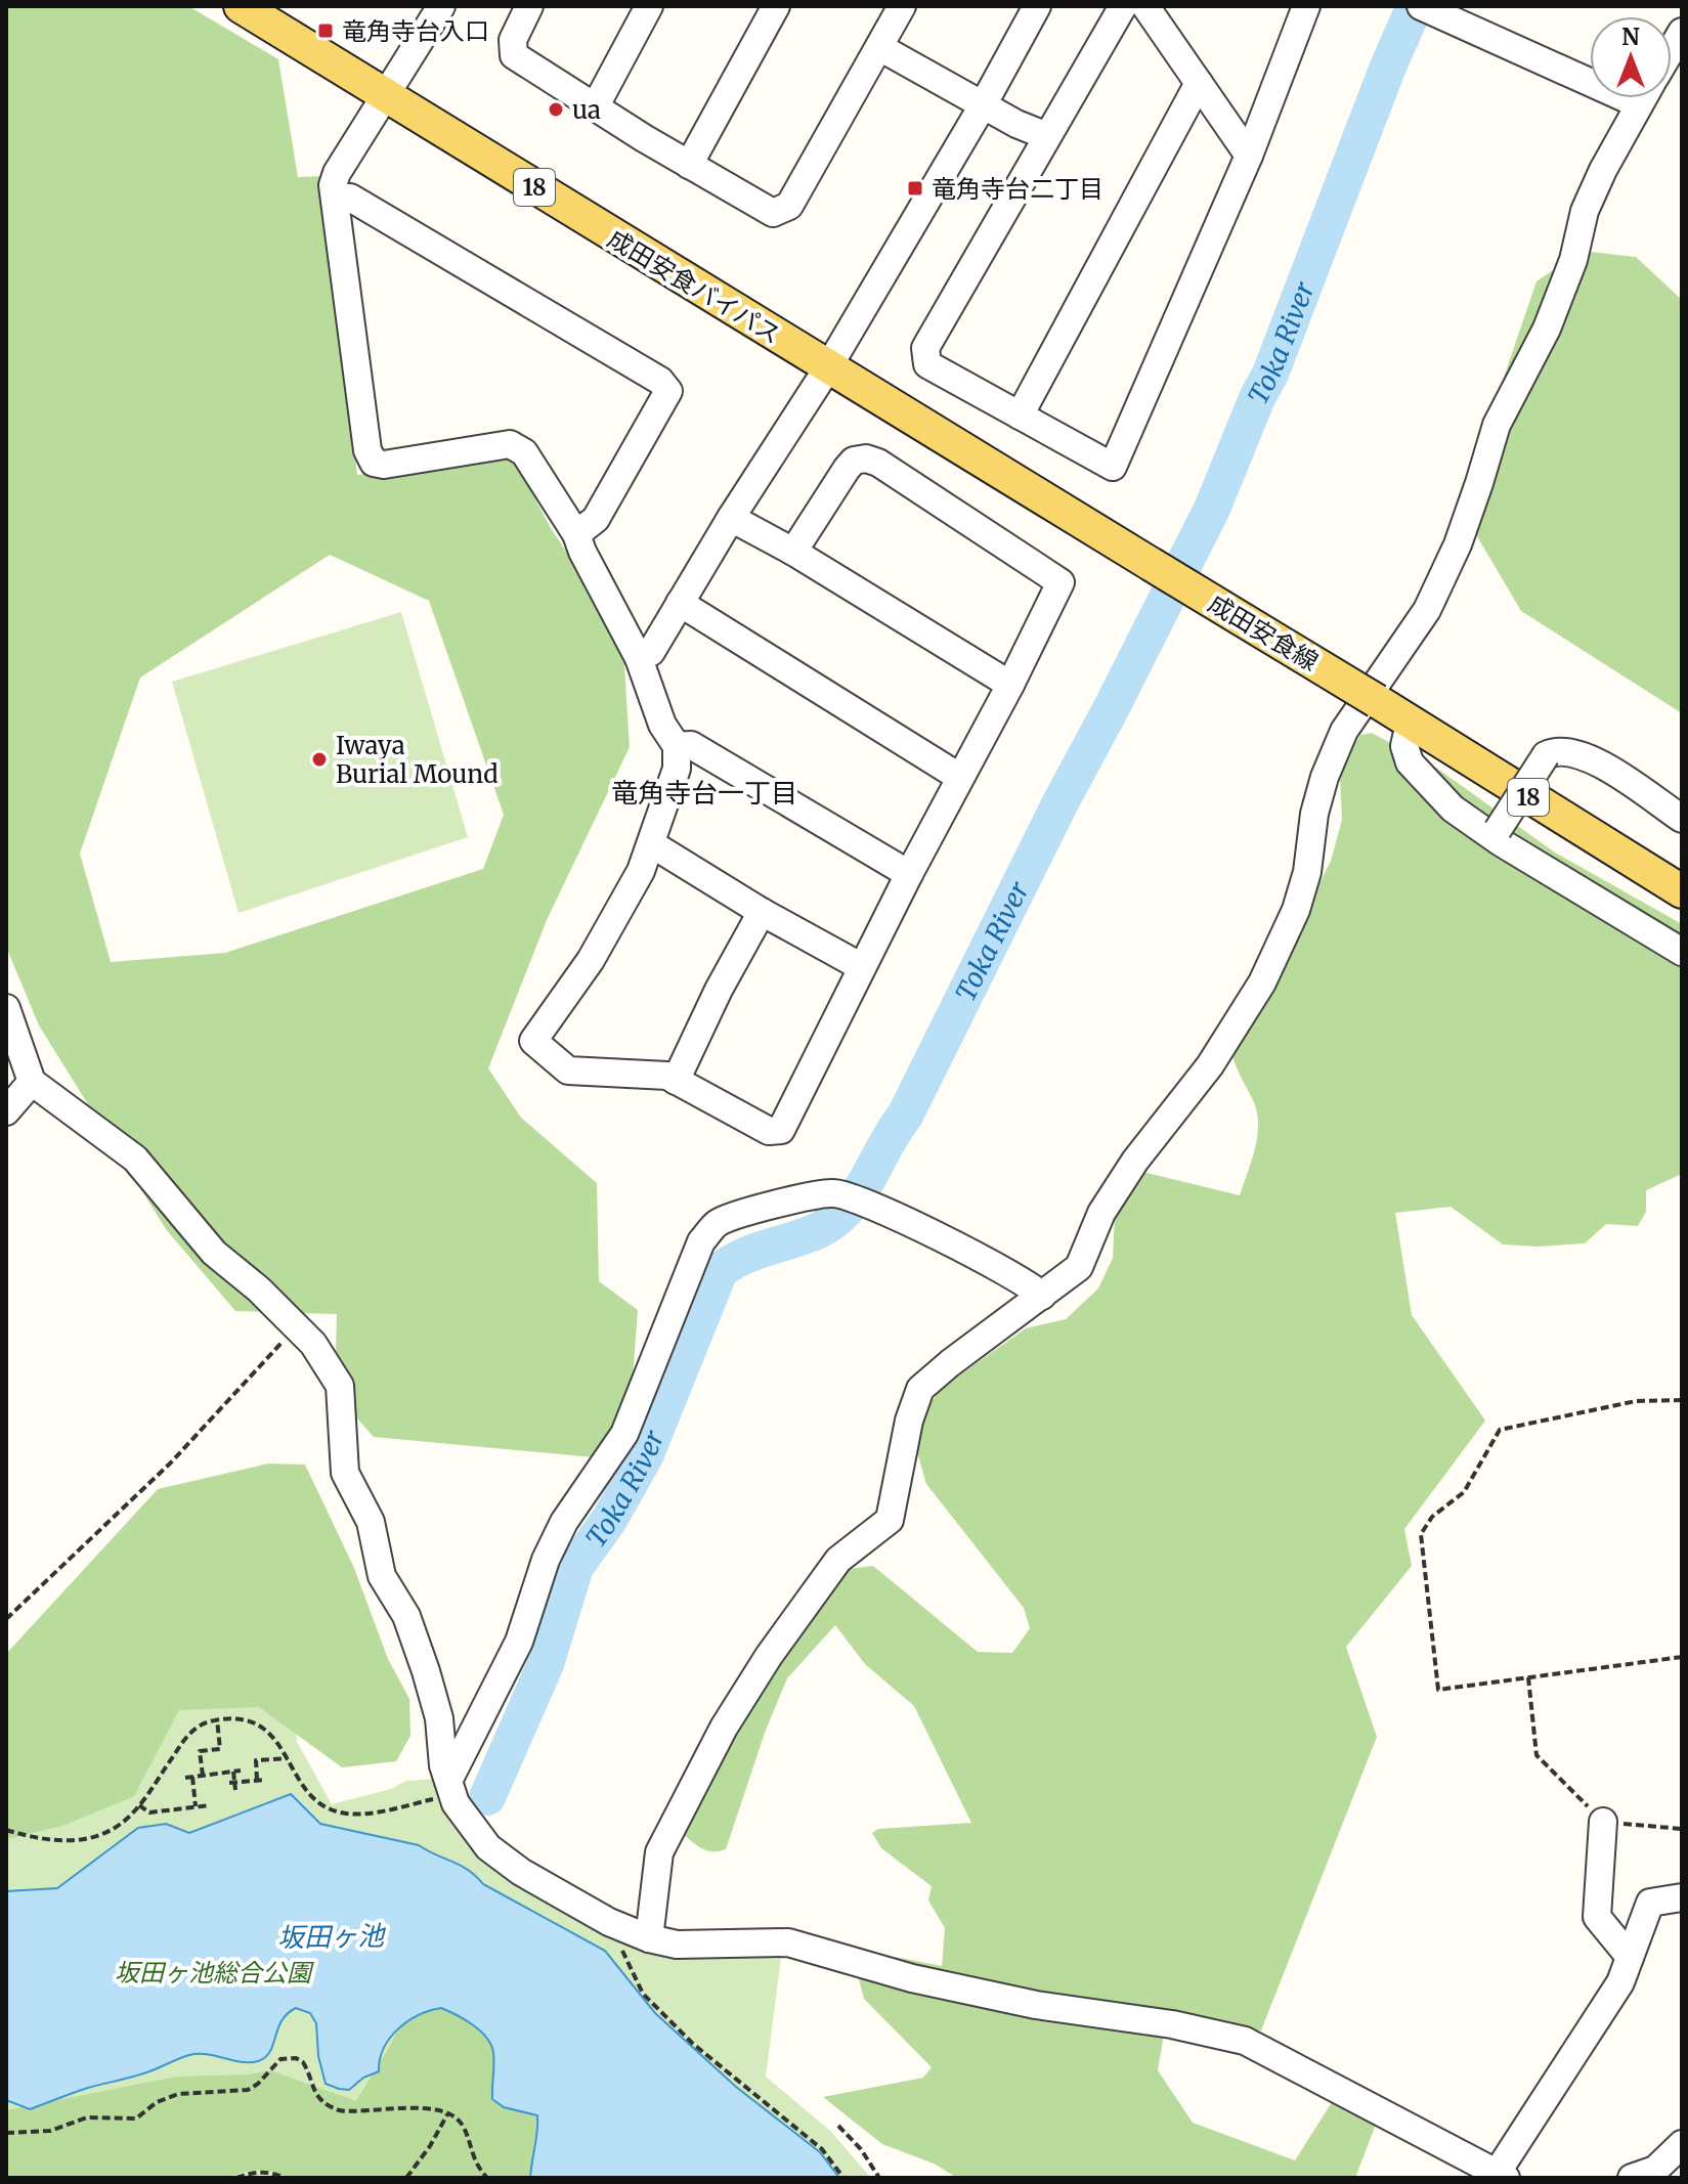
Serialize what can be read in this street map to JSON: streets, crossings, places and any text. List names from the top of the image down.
{
  "streets": {
    "main road": ["18", "成田安食バイパス", "成田安食線"]
  },
  "crossings": [
    ["18", "成田安食線"],
    ["成田安食バイパス", "成田安食線"]
  ],
  "districts": ["竜角寺台一丁目"],
  "water": ["Toka River", "坂田ヶ池"],
  "parks": ["坂田ヶ池総合公園"],
  "places": {
    "transit": ["竜角寺台入口", "竜角寺台二丁目"],
    "other": ["ua", "Iwaya Burial Mound"]
  },
  "north": "top"
}
